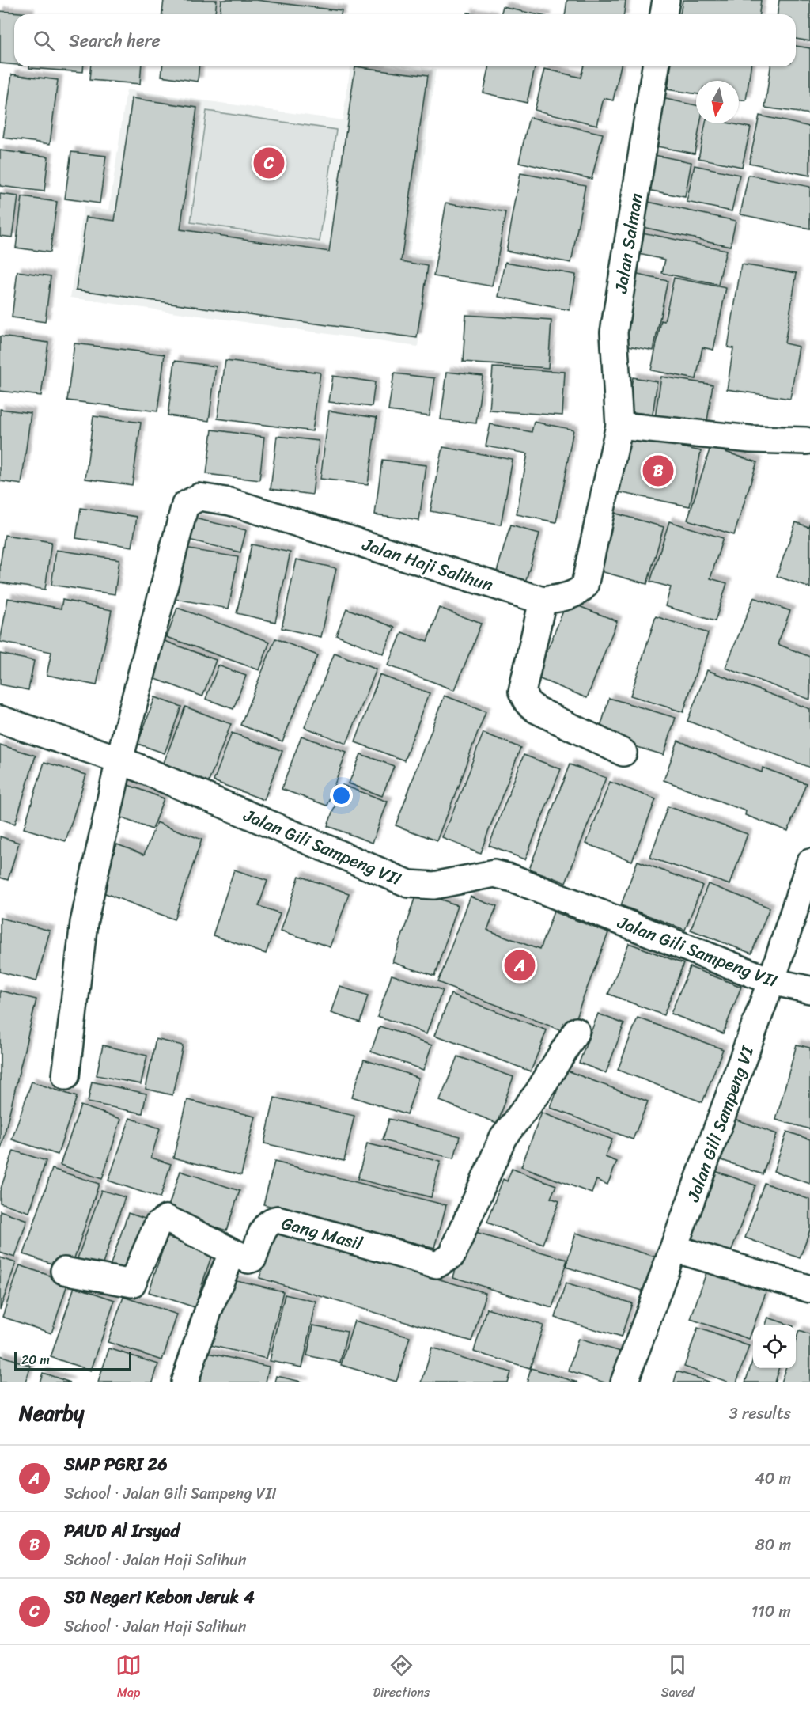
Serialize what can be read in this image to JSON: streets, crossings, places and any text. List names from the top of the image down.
{
  "streets": {
    "street": [
      "Jalan Salman",
      "Jalan Haji Salihun",
      "Jalan Gili Sampeng VII",
      "Jalan Gili Sampeng VI",
      "Gang Masil"
    ]
  },
  "crossings": [
    ["Jalan Salman", "Jalan Haji Salihun"],
    ["Jalan Haji Salihun", "Jalan Gili Sampeng VII"],
    ["Jalan Gili Sampeng VII", "Jalan Gili Sampeng VI"]
  ],
  "scale_bar": "20 m",
  "north": "bottom",
  "page": {
    "search": "Search here",
    "pins": ["C", "B", "A"],
    "scale": "20 m",
    "heading": ["Nearby", "3 results"],
    "list": [
      {
        "mark": "A",
        "name": "SMP PGRI 26",
        "note": "School · Jalan Gili Sampeng VII",
        "value": "40 m"
      },
      {
        "mark": "B",
        "name": "PAUD Al Irsyad",
        "note": "School · Jalan Haji Salihun",
        "value": "80 m"
      },
      {
        "mark": "C",
        "name": "SD Negeri Kebon Jeruk 4",
        "note": "School · Jalan Haji Salihun",
        "value": "110 m"
      }
    ],
    "nav": ["Map", "Directions", "Saved"]
  }
}
